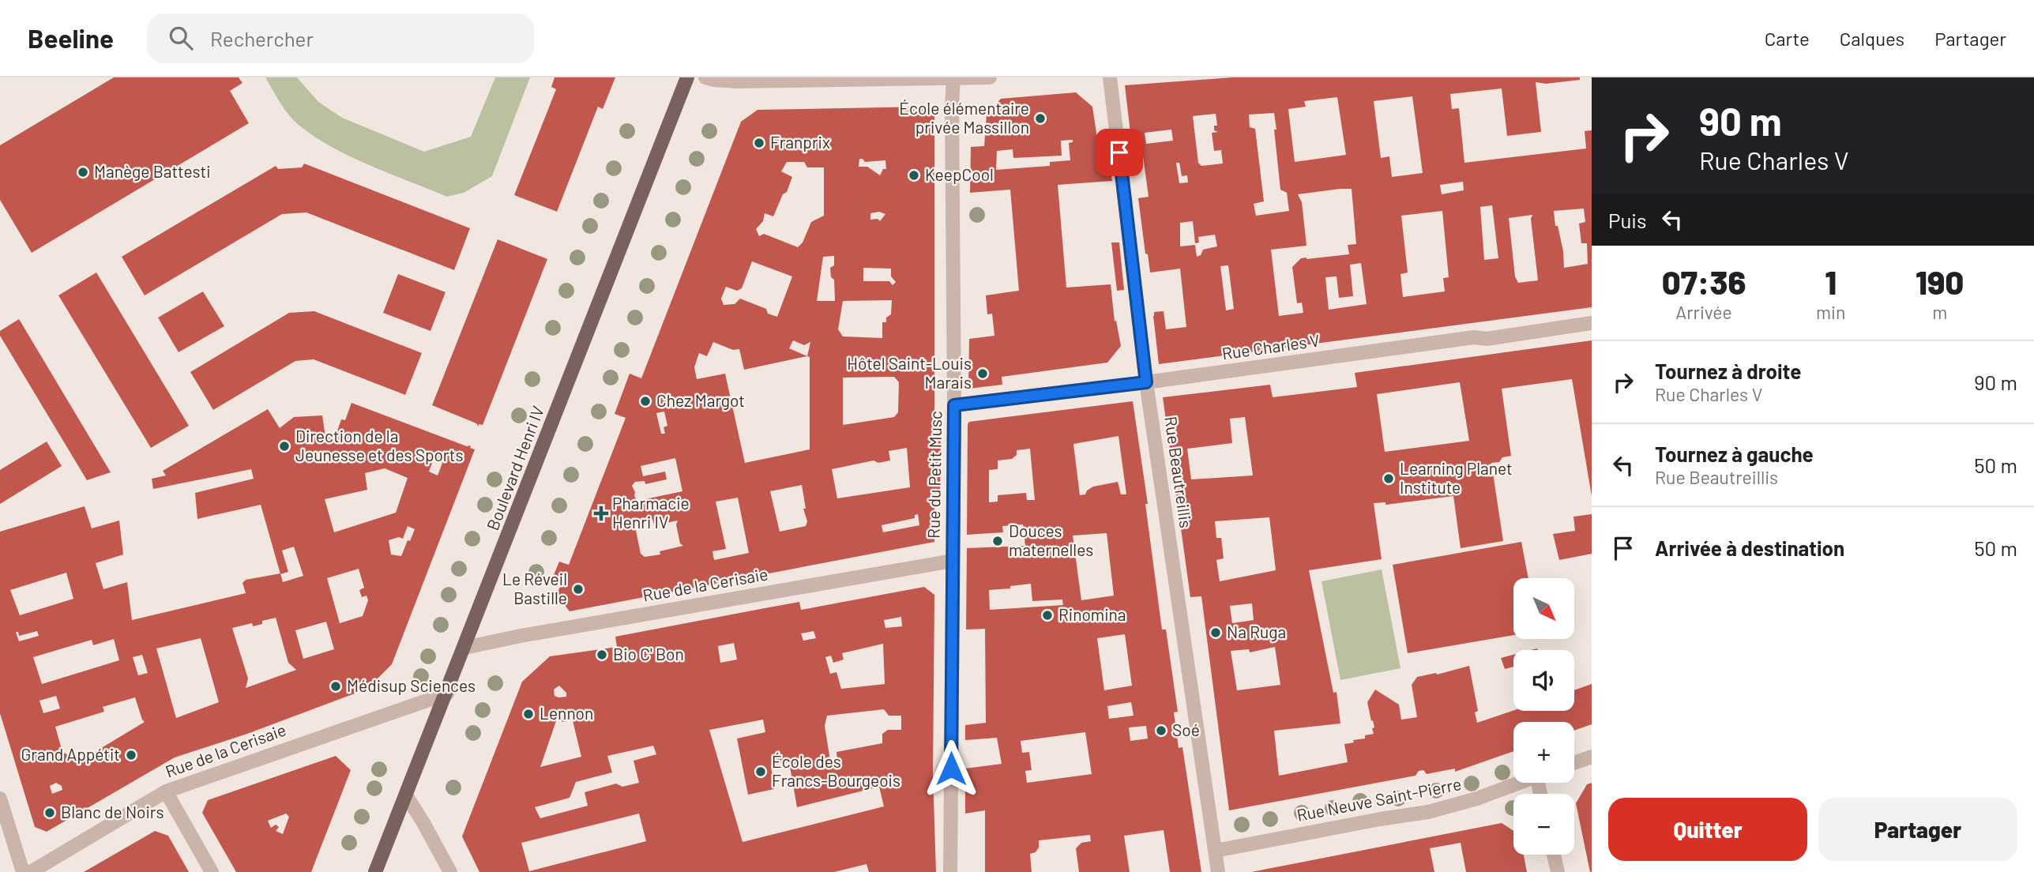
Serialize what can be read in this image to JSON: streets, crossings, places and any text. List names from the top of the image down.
{
  "streets": {
    "main road": ["Boulevard Henri IV"],
    "street": [
      "Rue Charles V",
      "Rue Beautreillis",
      "Rue du Petit Musc",
      "Rue de la Cerisaie",
      "Rue Neuve Saint-Pierre"
    ]
  },
  "crossings": [
    ["Rue Charles V", "Rue Beautreillis"],
    ["Rue Charles V", "Rue du Petit Musc"],
    ["Boulevard Henri IV", "Rue de la Cerisaie"],
    ["Rue Beautreillis", "Rue Neuve Saint-Pierre"],
    ["Rue du Petit Musc", "Rue de la Cerisaie"]
  ],
  "places": {
    "other": [
      "École élémentaire privée Massillon",
      "Franprix",
      "Manège Battesti",
      "KeepCool",
      "Hôtel Saint-Louis Marais",
      "Chez Margot",
      "Direction de la Jeunesse et des Sports",
      "Learning Planet Institute",
      "Douces maternelles",
      "Le Réveil Bastille",
      "Rinomina",
      "Na Ruga",
      "Bio C' Bon",
      "Médisup Sciences",
      "Lennon",
      "Soé",
      "Grand Appétit",
      "École des Francs-Bourgeois",
      "Blanc de Noirs"
    ],
    "health": ["Pharmacie Henri IV"]
  },
  "north": "bottom right",
  "page": {
    "header": "Beeline",
    "search": "Rechercher",
    "nav": ["Carte", "Calques", "Partager"],
    "turn": ["90 m", "Rue Charles V"],
    "then": "Puis",
    "eta": [
      "07:36",
      "Arrivée",
      "1",
      "min",
      "190",
      "m"
    ],
    "list": [
      {
        "name": "Tournez à droite",
        "note": "Rue Charles V",
        "value": "90 m"
      },
      {
        "name": "Tournez à gauche",
        "note": "Rue Beautreillis",
        "value": "50 m"
      },
      {
        "name": "Arrivée à destination",
        "value": "50 m"
      }
    ],
    "map_buttons": ["+", "−"],
    "buttons": ["Quitter", "Partager"]
  }
}
